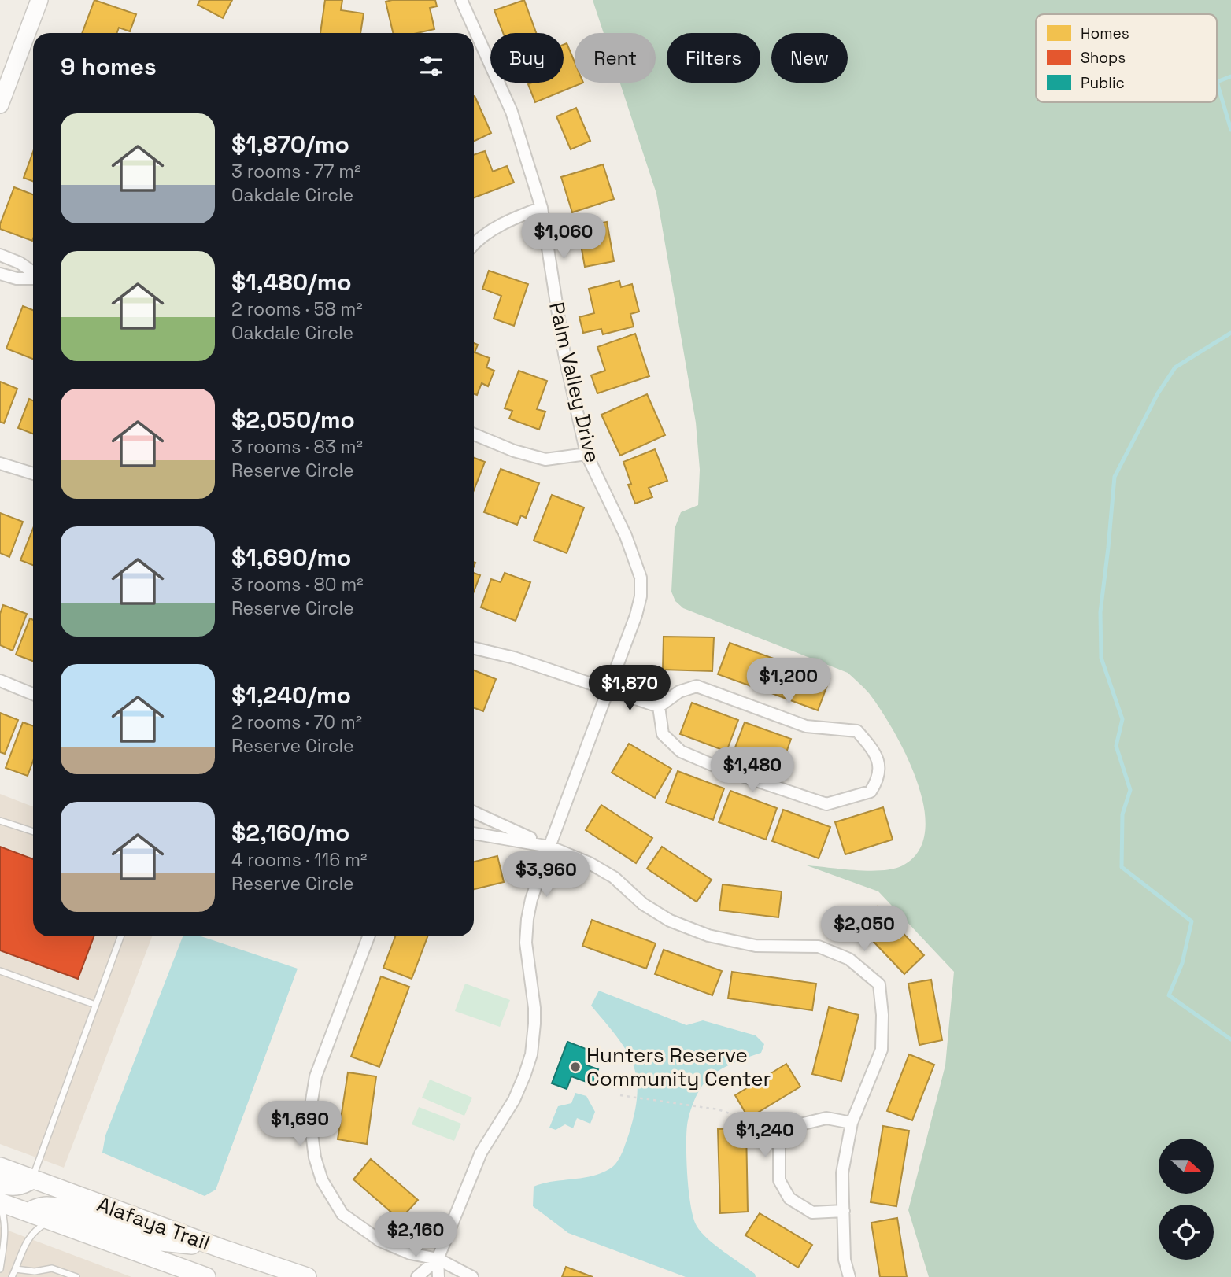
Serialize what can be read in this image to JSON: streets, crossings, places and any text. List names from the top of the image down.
{
  "streets": {
    "main road": ["Alafaya Trail"],
    "street": ["Palm Valley Drive"]
  },
  "places": ["Hunters Reserve Community Center"],
  "legend": ["Homes", "Shops", "Public"],
  "north": "right",
  "page": {
    "chip": [
      "Buy",
      "Rent",
      "Filters",
      "New"
    ],
    "heading": "9 homes",
    "list": [
      {
        "name": "$1,870/mo",
        "note": "3 rooms · 77 m² · Oakdale Circle"
      },
      {
        "name": "$1,480/mo",
        "note": "2 rooms · 58 m² · Oakdale Circle"
      },
      {
        "name": "$2,050/mo",
        "note": "3 rooms · 83 m² · Reserve Circle"
      },
      {
        "name": "$1,690/mo",
        "note": "3 rooms · 80 m² · Reserve Circle"
      },
      {
        "name": "$1,240/mo",
        "note": "2 rooms · 70 m² · Reserve Circle"
      },
      {
        "name": "$2,160/mo",
        "note": "4 rooms · 116 m² · Reserve Circle"
      }
    ],
    "price": [
      "$1,060",
      "$1,200",
      "$1,870",
      "$1,480",
      "$3,960",
      "$2,050",
      "$1,690",
      "$1,240",
      "$2,160"
    ]
  }
}
